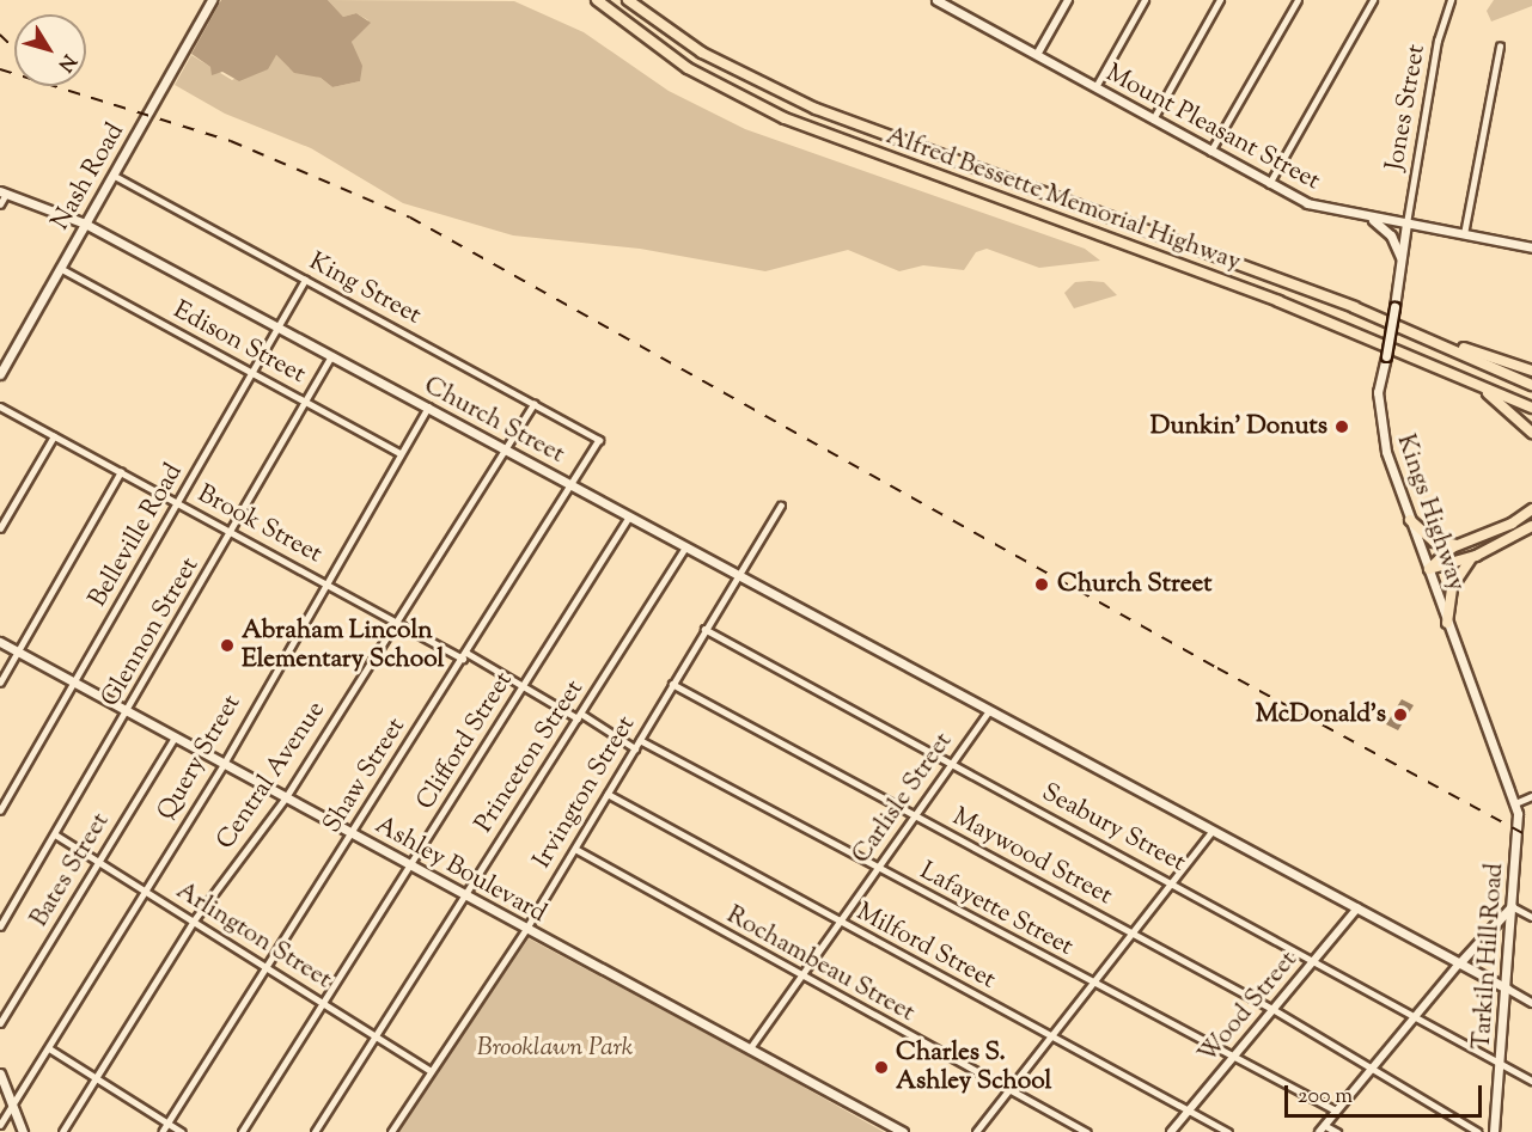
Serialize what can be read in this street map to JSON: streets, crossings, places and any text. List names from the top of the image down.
{
  "streets": {
    "highway": ["Alfred Bessette Memorial Highway"],
    "main road": [
      "Mount Pleasant Street",
      "Nash Road",
      "Church Street",
      "Kings Highway",
      "Ashley Boulevard",
      "Tarkiln Hill Road"
    ],
    "street": [
      "Jones Street",
      "King Street",
      "Edison Street",
      "Brook Street",
      "Belleville Road",
      "Glennon Street",
      "Clifford Street",
      "Princeton Street",
      "Query Street",
      "Central Avenue",
      "Shaw Street",
      "Irvington Street",
      "Carlisle Street",
      "Seabury Street",
      "Maywood Street",
      "Bates Street",
      "Lafayette Street",
      "Arlington Street",
      "Milford Street",
      "Rochambeau Street",
      "Wood Street"
    ]
  },
  "crossings": [
    ["Jones Street", "Mount Pleasant Street"],
    ["Jones Street", "Kings Highway"],
    ["Mount Pleasant Street", "Kings Highway"],
    ["Nash Road", "King Street"],
    ["Nash Road", "Edison Street"],
    ["Nash Road", "Church Street"],
    ["King Street", "Belleville Road"],
    ["King Street", "Central Avenue"],
    ["King Street", "Shaw Street"],
    ["Edison Street", "Belleville Road"],
    ["Edison Street", "Glennon Street"],
    ["Edison Street", "Query Street"],
    ["Church Street", "Belleville Road"],
    ["Church Street", "Glennon Street"],
    ["Church Street", "Clifford Street"],
    ["Church Street", "Princeton Street"],
    ["Church Street", "Query Street"],
    ["Church Street", "Central Avenue"],
    ["Church Street", "Shaw Street"],
    ["Church Street", "Irvington Street"],
    ["Church Street", "Carlisle Street"],
    ["Church Street", "Tarkiln Hill Road"],
    ["Church Street", "Wood Street"],
    ["Kings Highway", "Tarkiln Hill Road"],
    ["Brook Street", "Belleville Road"],
    ["Brook Street", "Glennon Street"],
    ["Brook Street", "Query Street"],
    ["Brook Street", "Central Avenue"],
    ["Brook Street", "Shaw Street"],
    ["Belleville Road", "Ashley Boulevard"],
    ["Glennon Street", "Ashley Boulevard"],
    ["Glennon Street", "Arlington Street"],
    ["Clifford Street", "Ashley Boulevard"],
    ["Clifford Street", "Arlington Street"],
    ["Princeton Street", "Ashley Boulevard"],
    ["Princeton Street", "Arlington Street"],
    ["Query Street", "Ashley Boulevard"],
    ["Query Street", "Arlington Street"],
    ["Central Avenue", "Ashley Boulevard"],
    ["Central Avenue", "Arlington Street"],
    ["Shaw Street", "Ashley Boulevard"],
    ["Shaw Street", "Arlington Street"],
    ["Irvington Street", "Seabury Street"],
    ["Irvington Street", "Maywood Street"],
    ["Irvington Street", "Ashley Boulevard"],
    ["Irvington Street", "Lafayette Street"],
    ["Irvington Street", "Arlington Street"],
    ["Irvington Street", "Milford Street"],
    ["Irvington Street", "Rochambeau Street"],
    ["Carlisle Street", "Seabury Street"],
    ["Carlisle Street", "Maywood Street"],
    ["Carlisle Street", "Ashley Boulevard"],
    ["Carlisle Street", "Lafayette Street"],
    ["Carlisle Street", "Milford Street"],
    ["Carlisle Street", "Rochambeau Street"],
    ["Seabury Street", "Tarkiln Hill Road"],
    ["Seabury Street", "Wood Street"],
    ["Maywood Street", "Wood Street"],
    ["Bates Street", "Ashley Boulevard"],
    ["Bates Street", "Arlington Street"],
    ["Lafayette Street", "Wood Street"],
    ["Milford Street", "Wood Street"]
  ],
  "parks": ["Brooklawn Park"],
  "places": [
    "Dunkin' Donuts",
    "Church Street",
    "Abraham Lincoln Elementary School",
    "McDonald's",
    "Charles S. Ashley School"
  ],
  "scale_bar": "200 m",
  "north": "bottom right"
}
